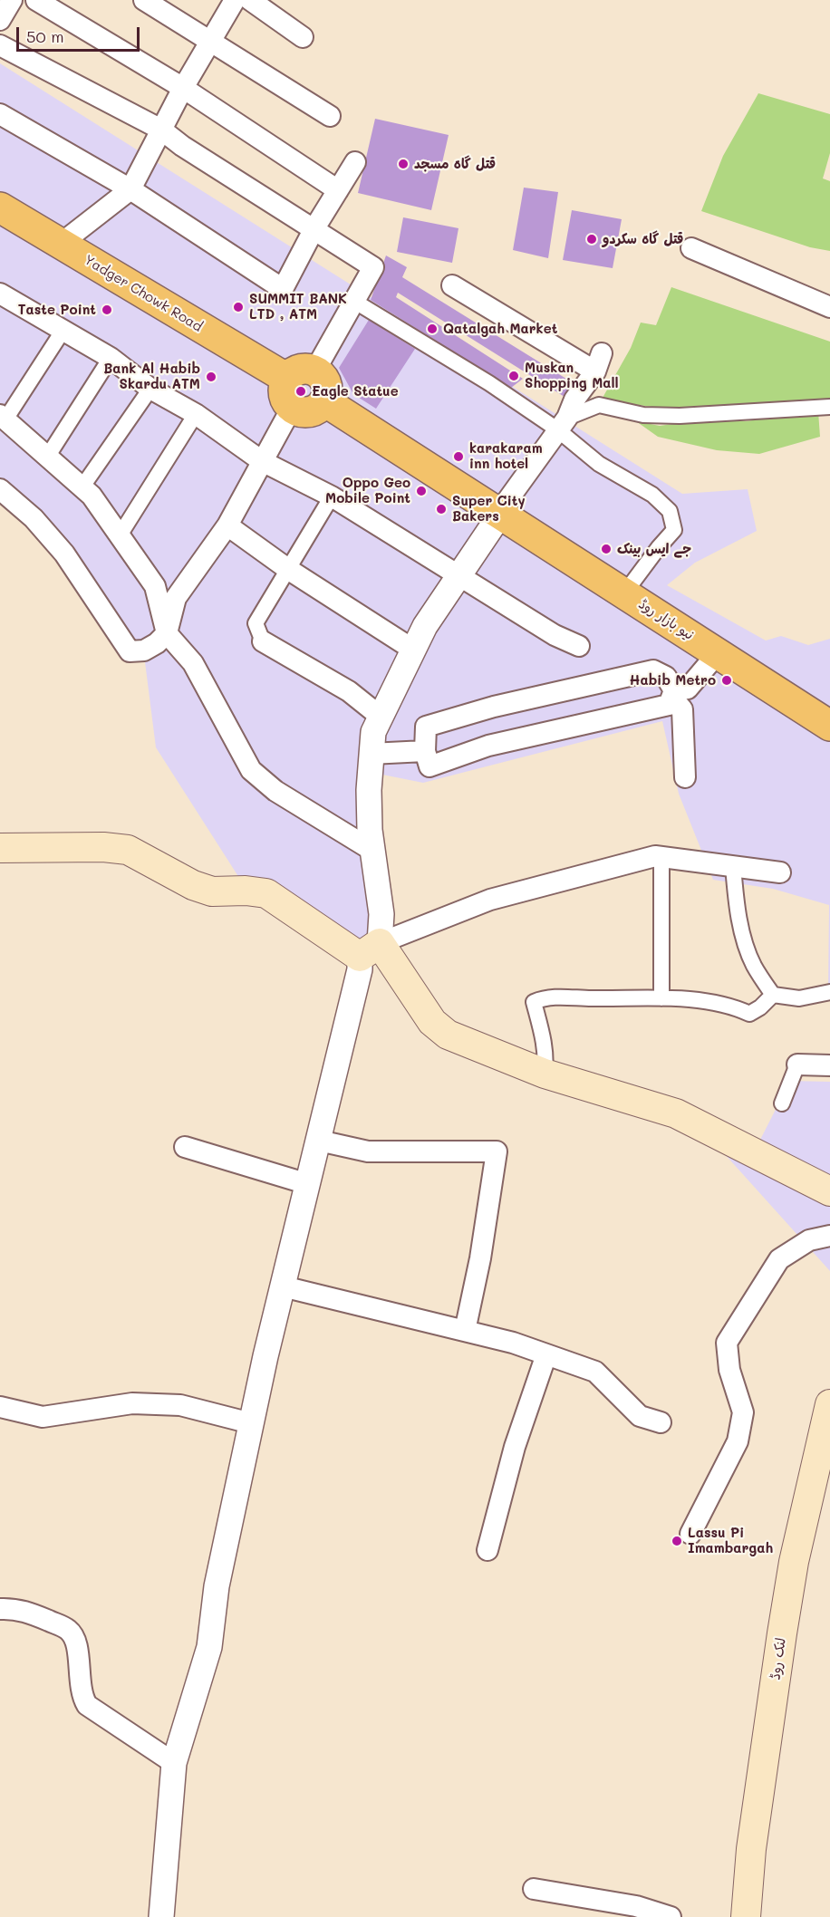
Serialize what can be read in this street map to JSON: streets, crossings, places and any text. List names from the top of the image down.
{
  "streets": {
    "highway": ["Yadger Chowk Road", "نیو بازار روڈ"],
    "main road": ["لنک روڈ"]
  },
  "places": [
    "قتل گاہ مسجد",
    "قتل گاہ سکردو",
    "SUMMIT BANK LTD , ATM",
    "Taste Point",
    "Qatalgah Market",
    "Muskan Shopping Mall",
    "Bank Al Habib Skardu ATM",
    "Eagle Statue",
    "karakaram inn hotel",
    "Oppo Geo Mobile Point",
    "Super City Bakers",
    "جے ایس بینک",
    "Habib Metro",
    "Lassu Pi Imambargah"
  ],
  "scale_bar": "50 m"
}
